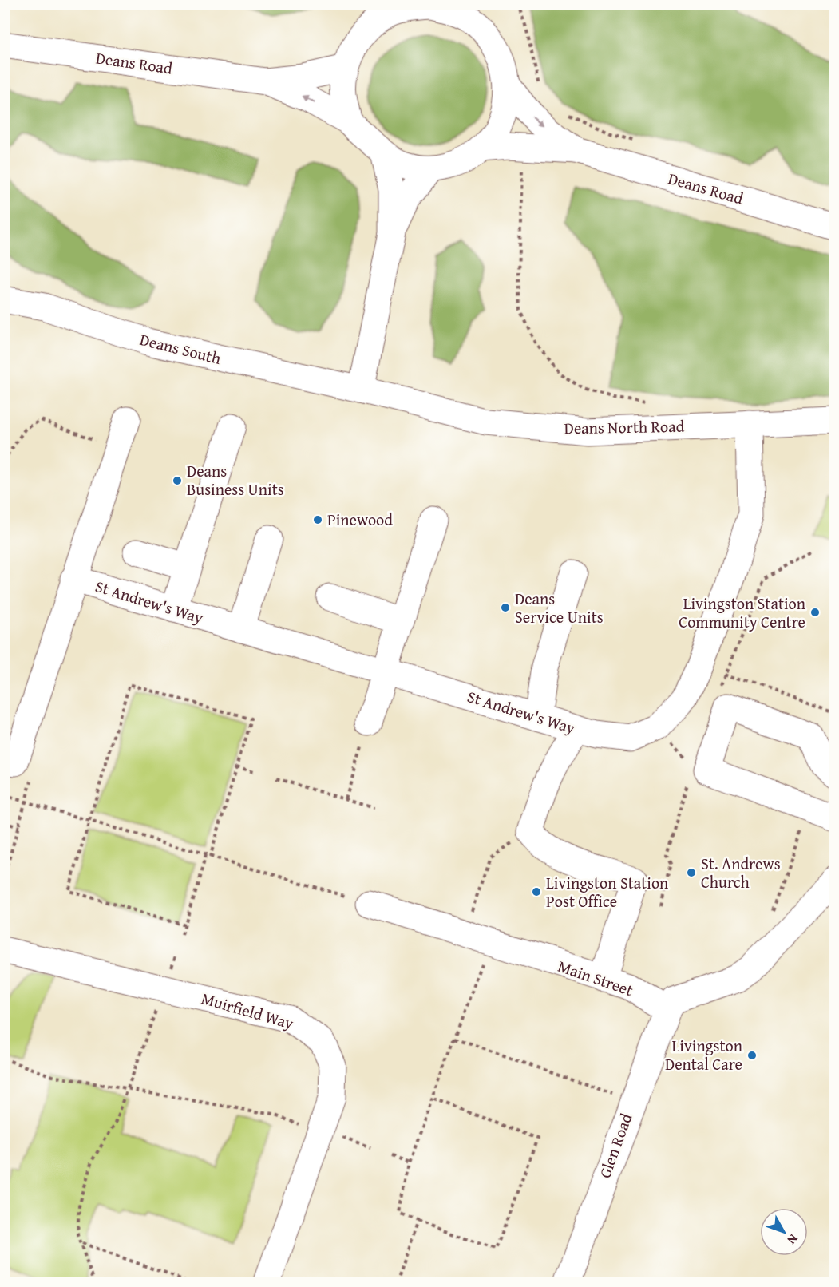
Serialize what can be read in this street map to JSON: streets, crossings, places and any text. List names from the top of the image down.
{
  "streets": {
    "street": [
      "Deans Road",
      "Deans South",
      "Deans North Road",
      "St Andrew's Way",
      "Main Street",
      "Muirfield Way",
      "Glen Road"
    ]
  },
  "crossings": [
    ["Deans South", "Deans North Road"],
    ["Deans North Road", "St Andrew's Way"],
    ["Main Street", "Glen Road"]
  ],
  "places": [
    "Deans Business Units",
    "Pinewood",
    "Deans Service Units",
    "Livingston Station Community Centre",
    "St. Andrews Church",
    "Livingston Station Post Office",
    "Livingston Dental Care"
  ],
  "north": "bottom right"
}
